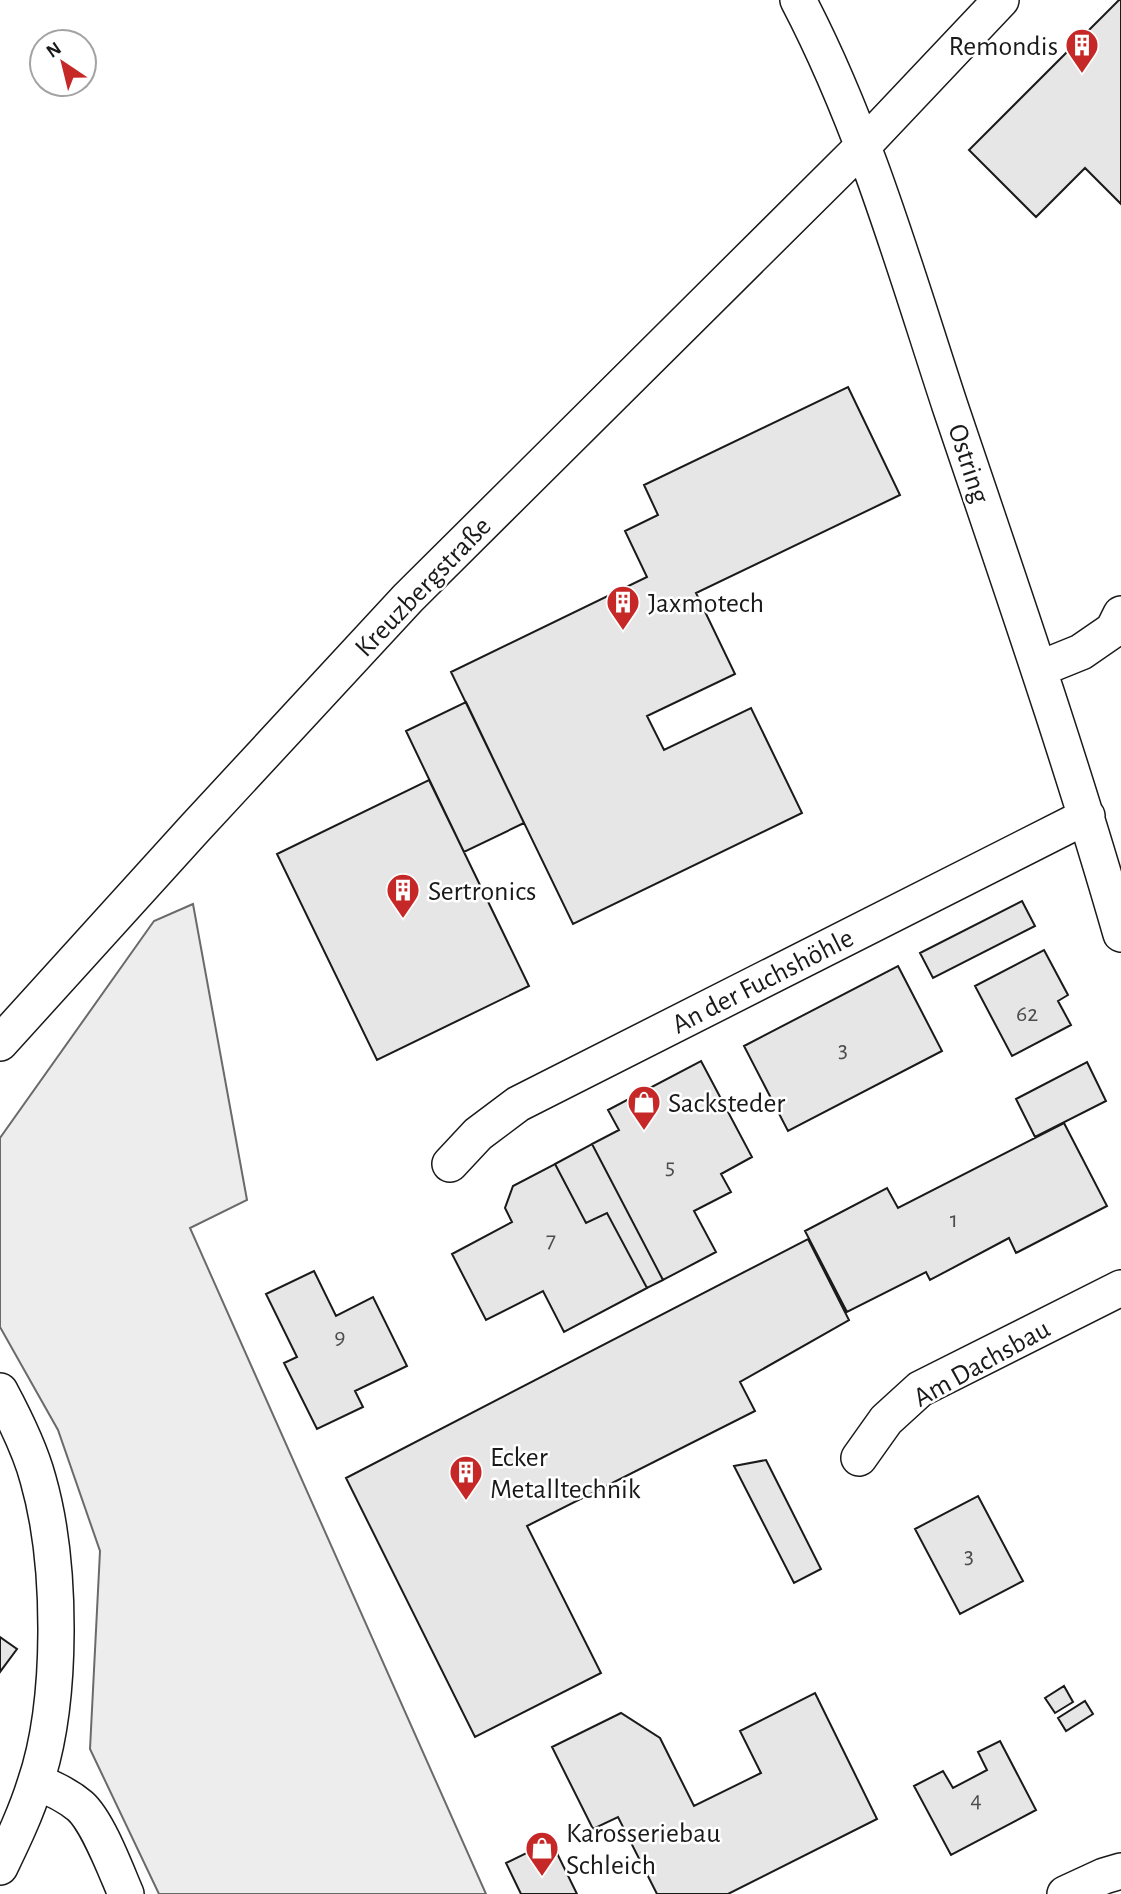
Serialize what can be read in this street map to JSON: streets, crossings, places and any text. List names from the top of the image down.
{
  "streets": {
    "street": [
      "Ostring",
      "Kreuzbergstraße",
      "An der Fuchshöhle",
      "Am Dachsbau"
    ]
  },
  "crossings": [
    ["Ostring", "Kreuzbergstraße"],
    ["Ostring", "An der Fuchshöhle"]
  ],
  "places": {
    "building": [
      "Remondis",
      "Jaxmotech",
      "Sertronics",
      "Ecker Metalltechnik"
    ],
    "shop": ["Sacksteder", "Karosseriebau Schleich"]
  },
  "house_numbers": [
    "62",
    "3",
    "5",
    "1",
    "7",
    "9",
    "3",
    "4"
  ],
  "north": "top left"
}
